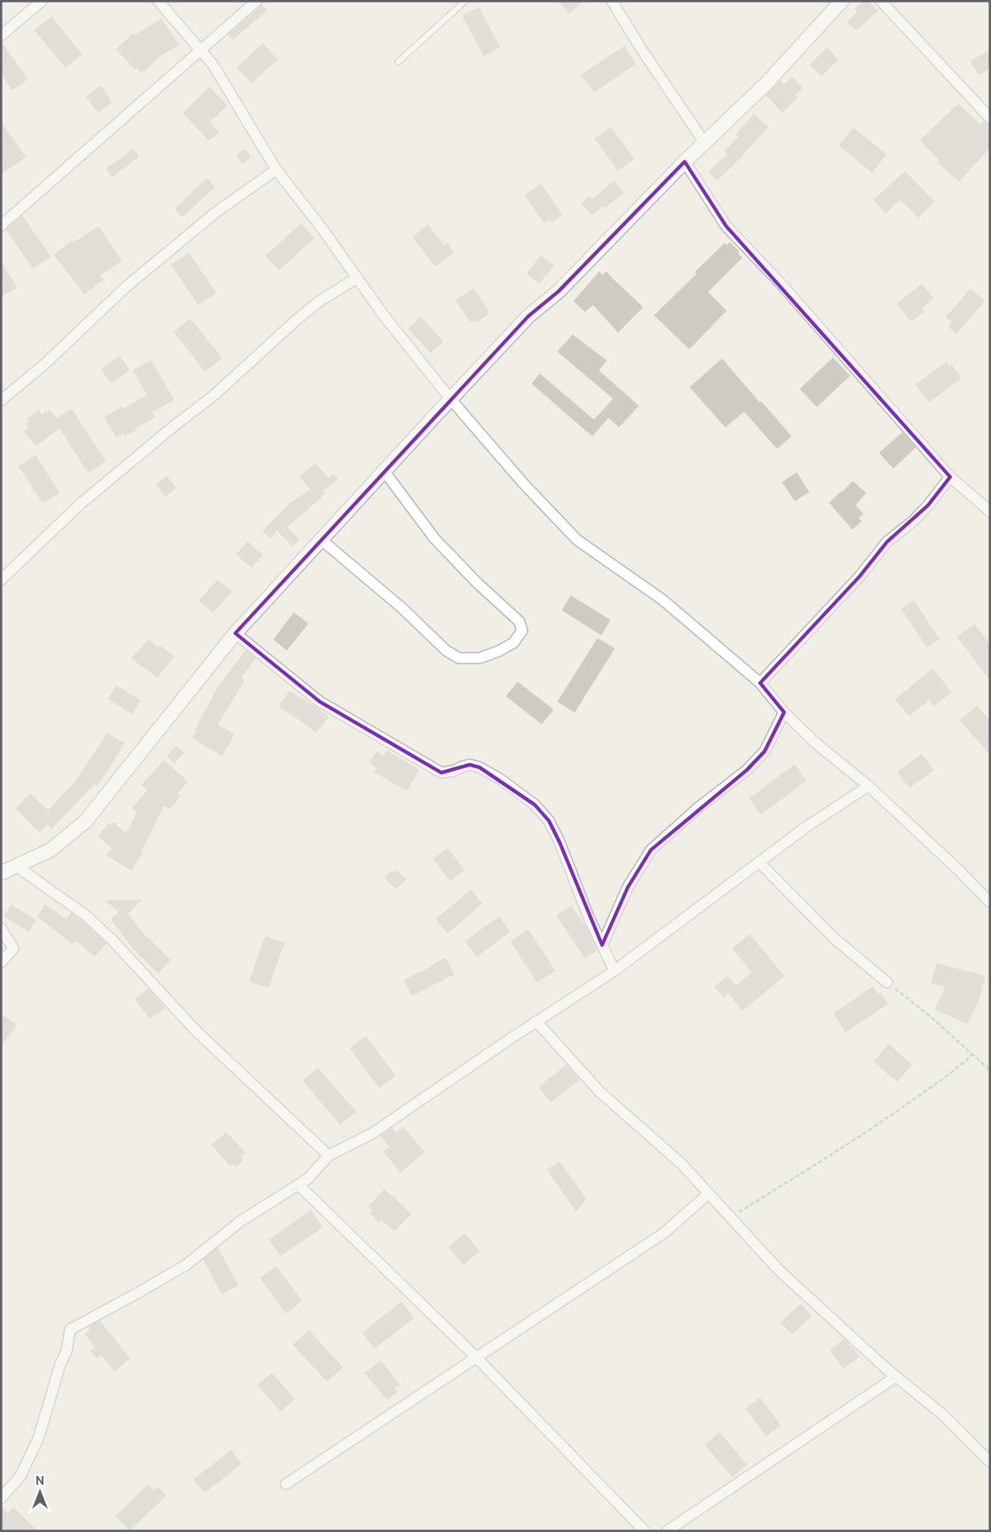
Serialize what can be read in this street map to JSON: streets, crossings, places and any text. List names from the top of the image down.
{
  "north": "top"
}
